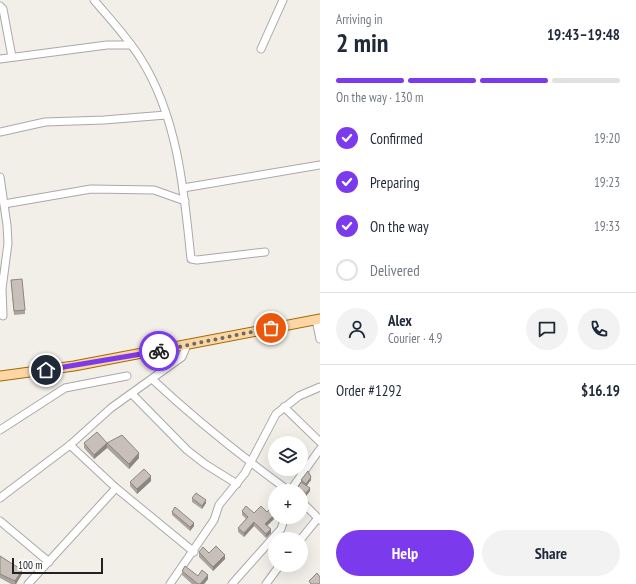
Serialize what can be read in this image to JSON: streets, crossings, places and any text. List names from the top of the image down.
{
  "scale_bar": "100 m",
  "page": {
    "heading": ["2 min", "Arriving in", "19:43–19:48"],
    "panel": [
      "Alex",
      "Courier · 4.9",
      "Order #1292",
      "$16.19"
    ],
    "bar": "On the way · 130 m",
    "list": [
      ["Confirmed", "19:20"],
      ["Preparing", "19:23"],
      ["On the way", "19:33"],
      "Delivered"
    ],
    "map_buttons": ["+", "−"],
    "buttons": ["Help", "Share"],
    "scale": "100 m"
  }
}
